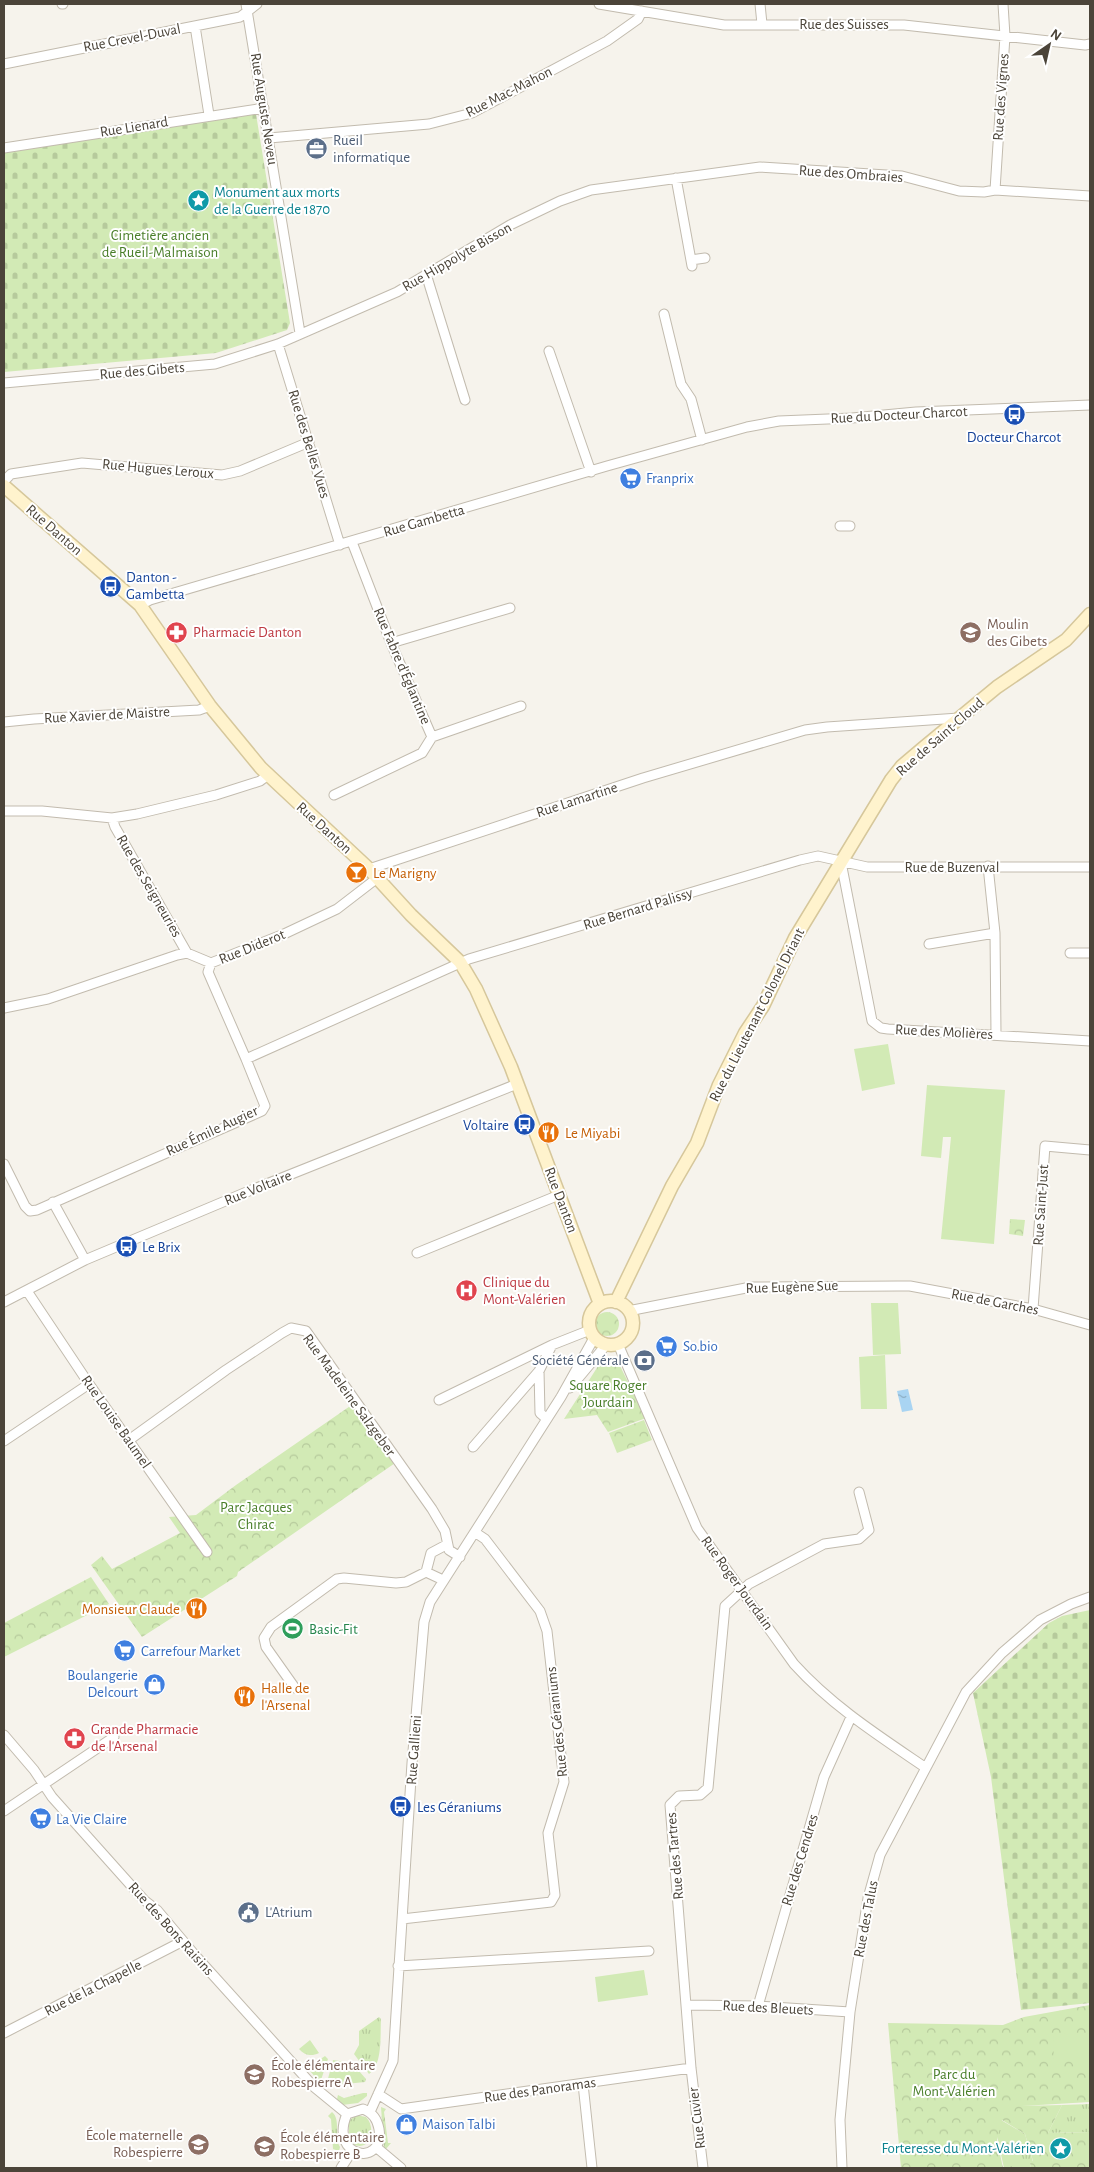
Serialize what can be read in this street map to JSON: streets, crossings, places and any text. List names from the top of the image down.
{
  "streets": {
    "street": [
      "Rue des Suisses",
      "Rue Crevel-Duval",
      "Rue Mac-Mahon",
      "Rue des Vignes",
      "Rue Auguste Neveu",
      "Rue Lienard",
      "Rue des Ombraies",
      "Rue Hippolyte Bisson",
      "Rue des Gibets",
      "Rue du Docteur Charcot",
      "Rue des Belles Vues",
      "Rue Hugues Leroux",
      "Rue Gambetta",
      "Rue Danton",
      "Rue Fabre d'Églantine",
      "Rue Xavier de Maistre",
      "Rue de Saint-Cloud",
      "Rue Lamartine",
      "Rue de Buzenval",
      "Rue des Seigneuries",
      "Rue Bernard Palissy",
      "Rue Diderot",
      "Rue du Lieutenant Colonel Driant",
      "Rue des Molières",
      "Rue Émile Augier",
      "Rue Voltaire",
      "Rue Saint-Just",
      "Rue Eugène Sue",
      "Rue de Garches",
      "Rue Madeleine Salzgeber",
      "Rue Louise Baumel",
      "Rue Roger Jourdain",
      "Rue des Géraniums",
      "Rue Gallieni",
      "Rue des Tartres",
      "Rue des Cendres",
      "Rue des Talus",
      "Rue des Bons Raisins",
      "Rue de la Chapelle",
      "Rue des Bleuets",
      "Rue des Panoramas",
      "Rue Cuvier"
    ]
  },
  "crossings": [
    ["Rue des Suisses", "Rue Mac-Mahon"],
    ["Rue des Suisses", "Rue des Vignes"],
    ["Rue Crevel-Duval", "Rue Auguste Neveu"],
    ["Rue Mac-Mahon", "Rue Auguste Neveu"],
    ["Rue des Vignes", "Rue des Ombraies"],
    ["Rue Auguste Neveu", "Rue Lienard"],
    ["Rue Auguste Neveu", "Rue Hippolyte Bisson"],
    ["Rue des Ombraies", "Rue Hippolyte Bisson"],
    ["Rue Hippolyte Bisson", "Rue des Gibets"],
    ["Rue Hippolyte Bisson", "Rue des Belles Vues"],
    ["Rue des Gibets", "Rue des Belles Vues"],
    ["Rue du Docteur Charcot", "Rue Gambetta"],
    ["Rue des Belles Vues", "Rue Hugues Leroux"],
    ["Rue des Belles Vues", "Rue Gambetta"],
    ["Rue Gambetta", "Rue Danton"],
    ["Rue Gambetta", "Rue Fabre d'Églantine"],
    ["Rue Danton", "Rue Xavier de Maistre"],
    ["Rue Danton", "Rue Lamartine"],
    ["Rue Danton", "Rue Bernard Palissy"],
    ["Rue Danton", "Rue Diderot"],
    ["Rue Danton", "Rue du Lieutenant Colonel Driant"],
    ["Rue Danton", "Rue Voltaire"],
    ["Rue Danton", "Rue Eugène Sue"],
    ["Rue Danton", "Rue Roger Jourdain"],
    ["Rue Danton", "Rue Gallieni"],
    ["Rue de Saint-Cloud", "Rue Lamartine"],
    ["Rue de Saint-Cloud", "Rue de Buzenval"],
    ["Rue de Saint-Cloud", "Rue du Lieutenant Colonel Driant"],
    ["Rue de Saint-Cloud", "Rue des Molières"],
    ["Rue Lamartine", "Rue Diderot"],
    ["Rue de Buzenval", "Rue Bernard Palissy"],
    ["Rue de Buzenval", "Rue des Molières"],
    ["Rue des Seigneuries", "Rue Diderot"],
    ["Rue du Lieutenant Colonel Driant", "Rue Eugène Sue"],
    ["Rue du Lieutenant Colonel Driant", "Rue Roger Jourdain"],
    ["Rue du Lieutenant Colonel Driant", "Rue Gallieni"],
    ["Rue Voltaire", "Rue Louise Baumel"],
    ["Rue Saint-Just", "Rue de Garches"],
    ["Rue Eugène Sue", "Rue de Garches"],
    ["Rue Eugène Sue", "Rue Roger Jourdain"],
    ["Rue Eugène Sue", "Rue Gallieni"],
    ["Rue Madeleine Salzgeber", "Rue Louise Baumel"],
    ["Rue Roger Jourdain", "Rue Gallieni"],
    ["Rue Roger Jourdain", "Rue des Tartres"],
    ["Rue Roger Jourdain", "Rue des Cendres"],
    ["Rue Roger Jourdain", "Rue des Talus"],
    ["Rue des Géraniums", "Rue Gallieni"],
    ["Rue Gallieni", "Rue des Bons Raisins"],
    ["Rue Gallieni", "Rue des Panoramas"],
    ["Rue des Tartres", "Rue des Bleuets"],
    ["Rue des Tartres", "Rue des Panoramas"],
    ["Rue des Tartres", "Rue Cuvier"],
    ["Rue des Cendres", "Rue des Bleuets"],
    ["Rue des Talus", "Rue des Bleuets"],
    ["Rue des Bons Raisins", "Rue de la Chapelle"],
    ["Rue des Panoramas", "Rue Cuvier"]
  ],
  "parks": [
    "Cimetière ancien de Rueil-Malmaison",
    "Square Roger Jourdain",
    "Parc Jacques Chirac",
    "Parc du Mont-Valérien"
  ],
  "places": {
    "office": ["Rueil informatique"],
    "place": ["Monument aux morts de la Guerre de 1870", "Forteresse du Mont-Valérien"],
    "bus stop": [
      "Docteur Charcot",
      "Danton - Gambetta",
      "Voltaire",
      "Le Brix",
      "Les Géraniums"
    ],
    "supermarket": [
      "Franprix",
      "So.bio",
      "Carrefour Market",
      "La Vie Claire"
    ],
    "pharmacy": ["Pharmacie Danton", "Grande Pharmacie de l'Arsenal"],
    "school or university": [
      "Moulin des Gibets",
      "École élémentaire Robespierre A",
      "École maternelle Robespierre",
      "École élémentaire Robespierre B"
    ],
    "bar": ["Le Marigny"],
    "restaurant": ["Le Miyabi", "Monsieur Claude", "Halle de l'Arsenal"],
    "hospital": ["Clinique du Mont-Valérien"],
    "bank": ["Société Générale"],
    "sports": ["Basic-Fit"],
    "shop": ["Boulangerie Delcourt", "Maison Talbi"],
    "public building": ["L'Atrium"]
  },
  "north": "top right"
}
